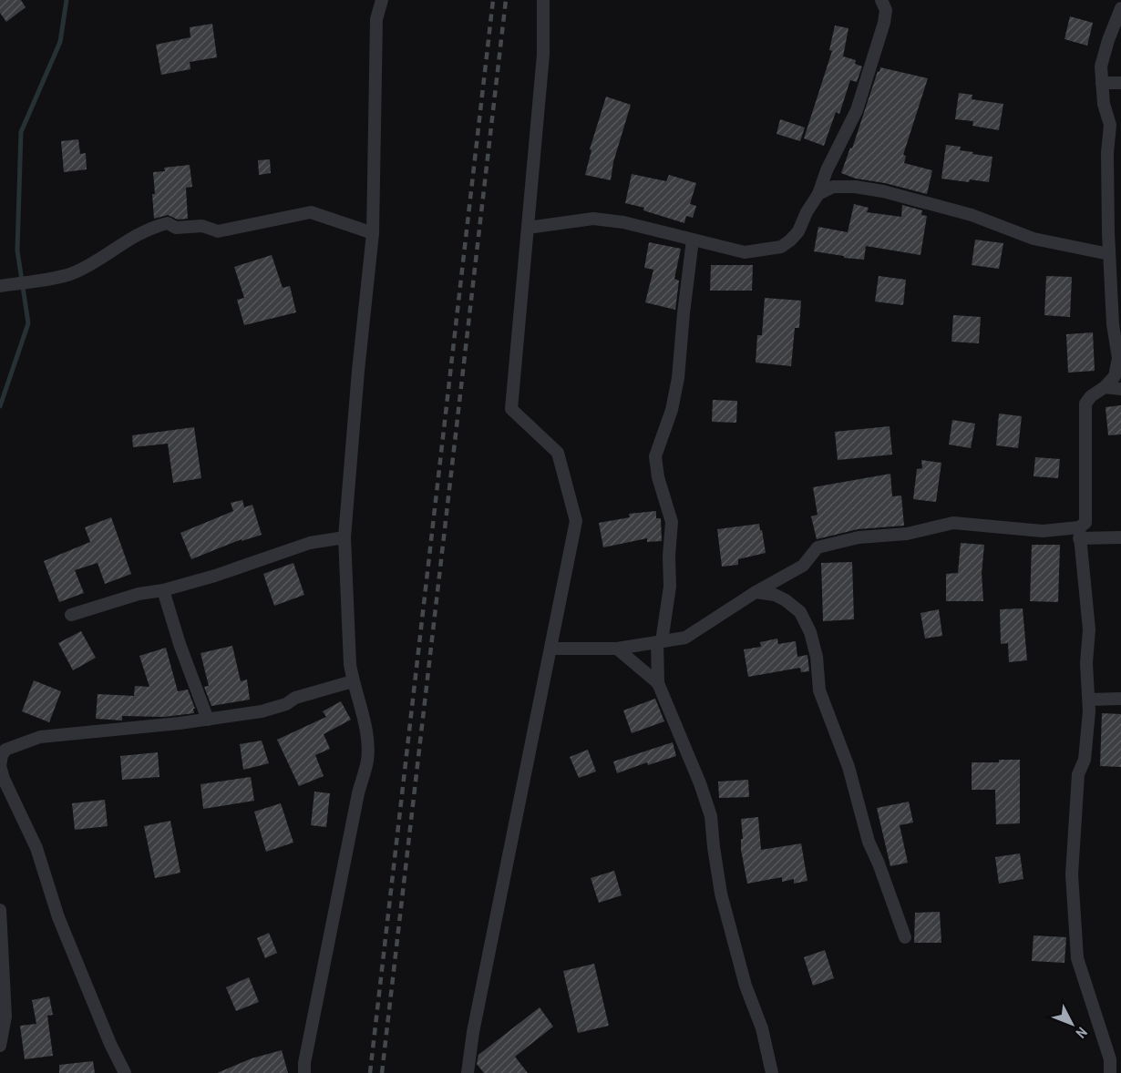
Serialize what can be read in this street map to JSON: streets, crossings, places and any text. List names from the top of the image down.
{
  "north": "bottom right"
}
